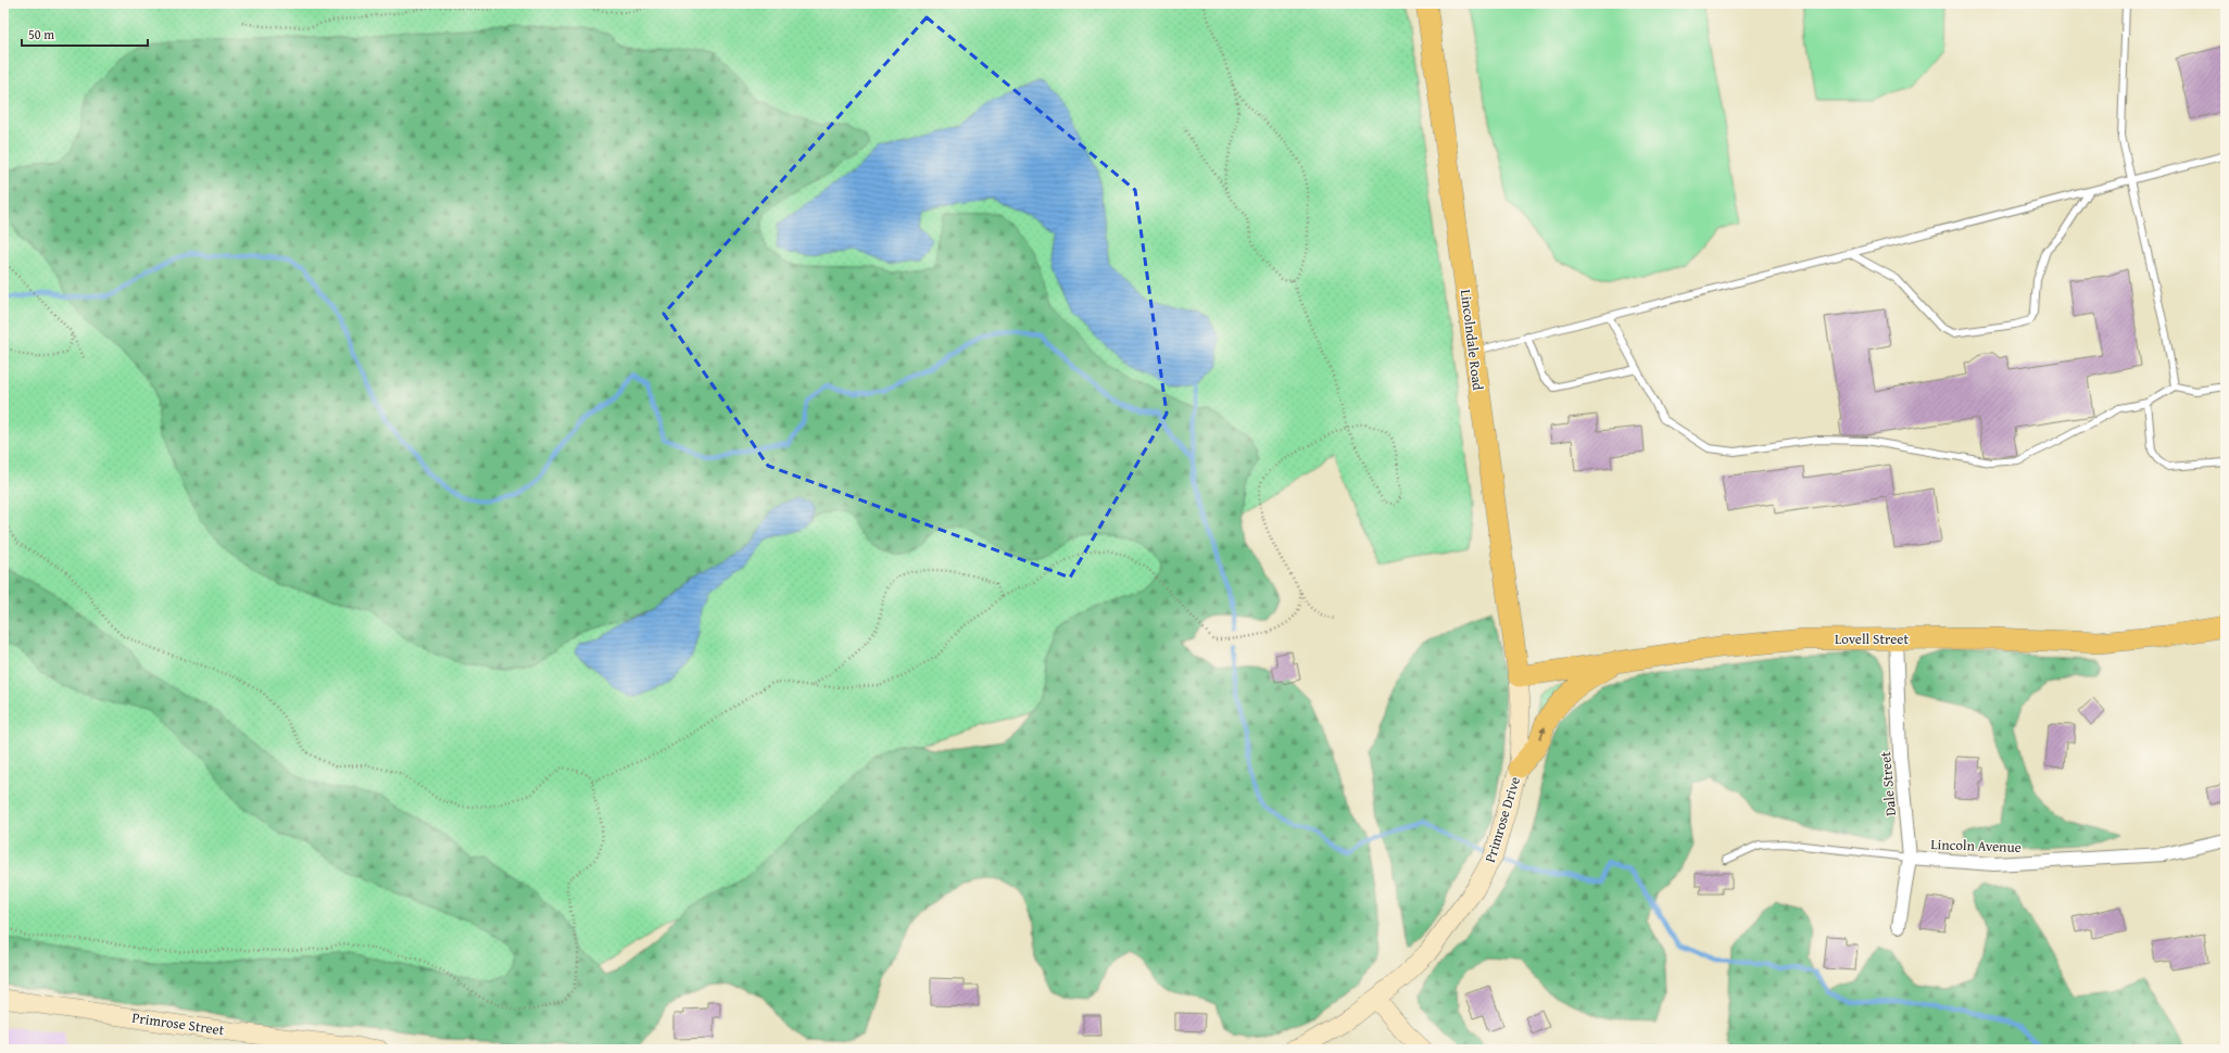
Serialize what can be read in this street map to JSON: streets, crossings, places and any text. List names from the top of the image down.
{
  "streets": {
    "main road": [
      "Lincolndale Road",
      "Lovell Street",
      "Primrose Drive",
      "Primrose Street"
    ],
    "street": ["Dale Street", "Lincoln Avenue"]
  },
  "crossings": [
    ["Lincolndale Road", "Lovell Street"],
    ["Lincolndale Road", "Primrose Drive"],
    ["Lovell Street", "Dale Street"],
    ["Lovell Street", "Primrose Drive"],
    ["Dale Street", "Lincoln Avenue"]
  ],
  "scale_bar": "50 m"
}
